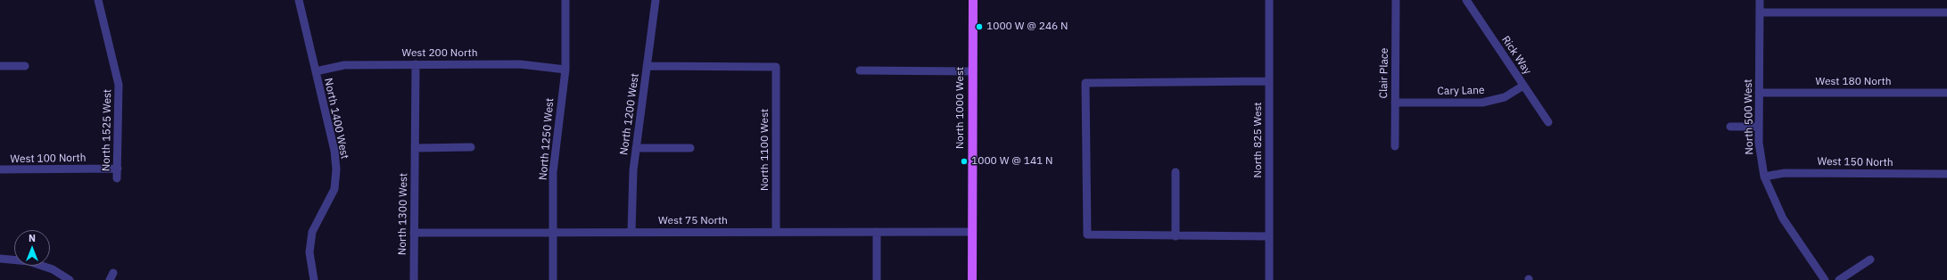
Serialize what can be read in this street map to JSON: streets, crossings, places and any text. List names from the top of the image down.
{
  "streets": {
    "main road": ["North 1000 West"],
    "street": [
      "West 200 North",
      "Rick Way",
      "Clair Place",
      "West 180 North",
      "Cary Lane",
      "North 1200 West",
      "North 500 West",
      "North 1400 West",
      "North 1525 West",
      "North 1250 West",
      "North 825 West",
      "North 1100 West",
      "West 100 North",
      "West 150 North",
      "North 1300 West",
      "West 75 North"
    ]
  },
  "crossings": [
    ["West 200 North", "North 1400 West"],
    ["West 200 North", "North 1250 West"],
    ["West 200 North", "North 1300 West"],
    ["Rick Way", "Cary Lane"],
    ["Clair Place", "Cary Lane"],
    ["West 180 North", "North 500 West"],
    ["North 1000 West", "West 75 North"],
    ["North 1200 West", "North 1100 West"],
    ["North 1200 West", "West 75 North"],
    ["North 500 West", "West 150 North"],
    ["North 1525 West", "West 100 North"],
    ["North 1250 West", "West 75 North"],
    ["North 1100 West", "West 75 North"],
    ["North 1300 West", "West 75 North"]
  ],
  "places": ["1000 W @ 246 N", "1000 W @ 141 N"],
  "north": "top"
}
